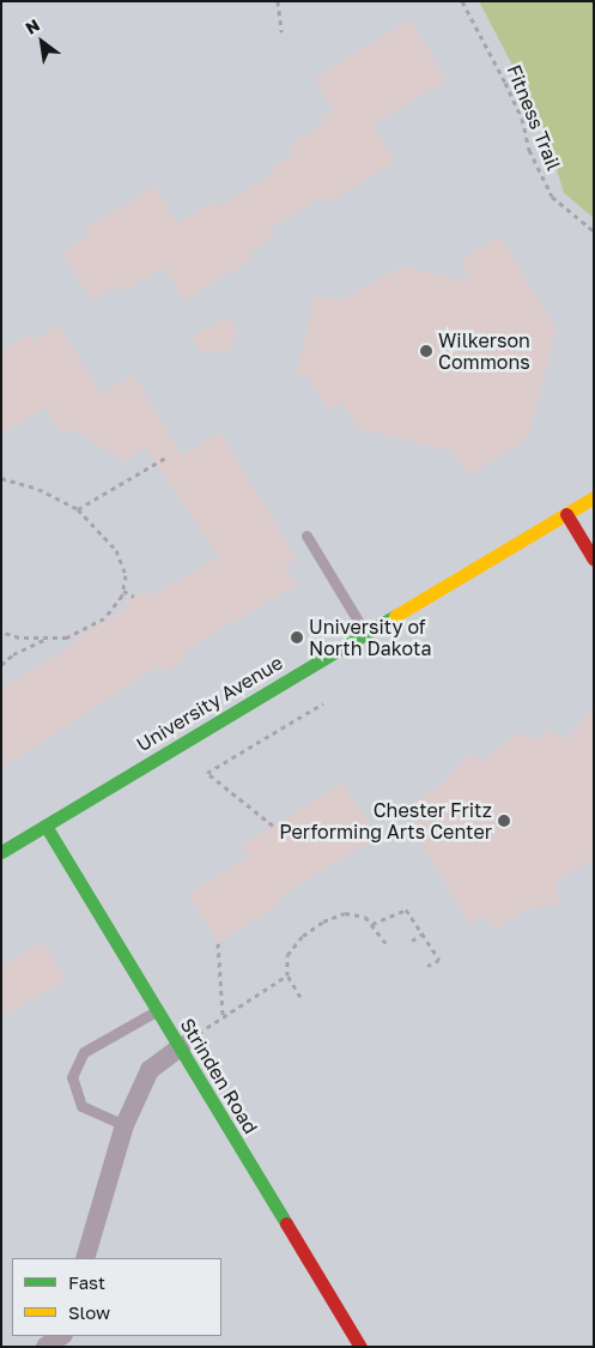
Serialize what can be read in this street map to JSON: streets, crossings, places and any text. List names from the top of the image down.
{
  "streets": {
    "street": ["University Avenue", "Strinden Road"],
    "path": ["Fitness Trail"]
  },
  "crossings": [
    ["University Avenue", "Strinden Road"]
  ],
  "places": ["Wilkerson Commons", "University of North Dakota", "Chester Fritz Performing Arts Center"],
  "legend": ["Fast", "Slow"],
  "north": "top left"
}
